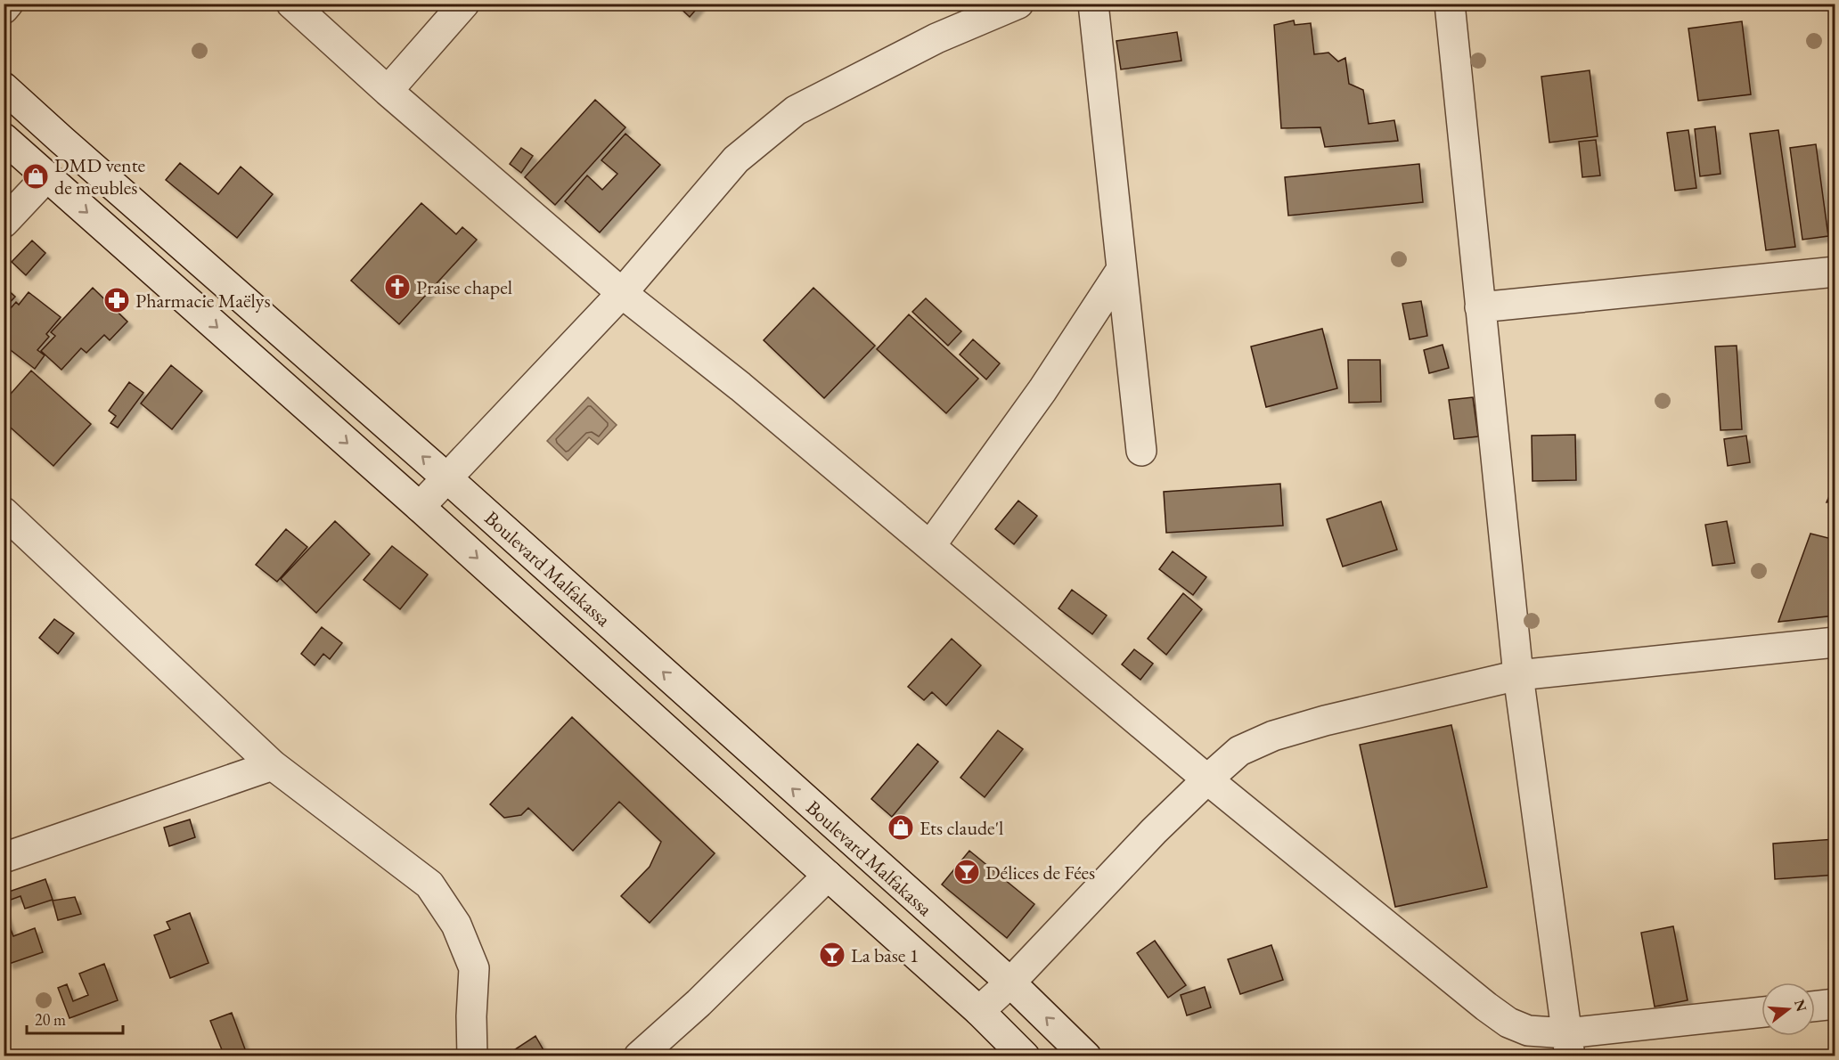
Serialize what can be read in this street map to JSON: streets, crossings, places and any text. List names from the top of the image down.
{
  "streets": {
    "street": ["Boulevard Malfakassa"]
  },
  "places": {
    "shop": ["DMD vente de meubles", "Ets claude'l"],
    "church": ["Praise chapel"],
    "pharmacy": ["Pharmacie Maëlys"],
    "bar": ["Délices de Fées", "La base 1"]
  },
  "scale_bar": "20 m",
  "north": "right"
}
